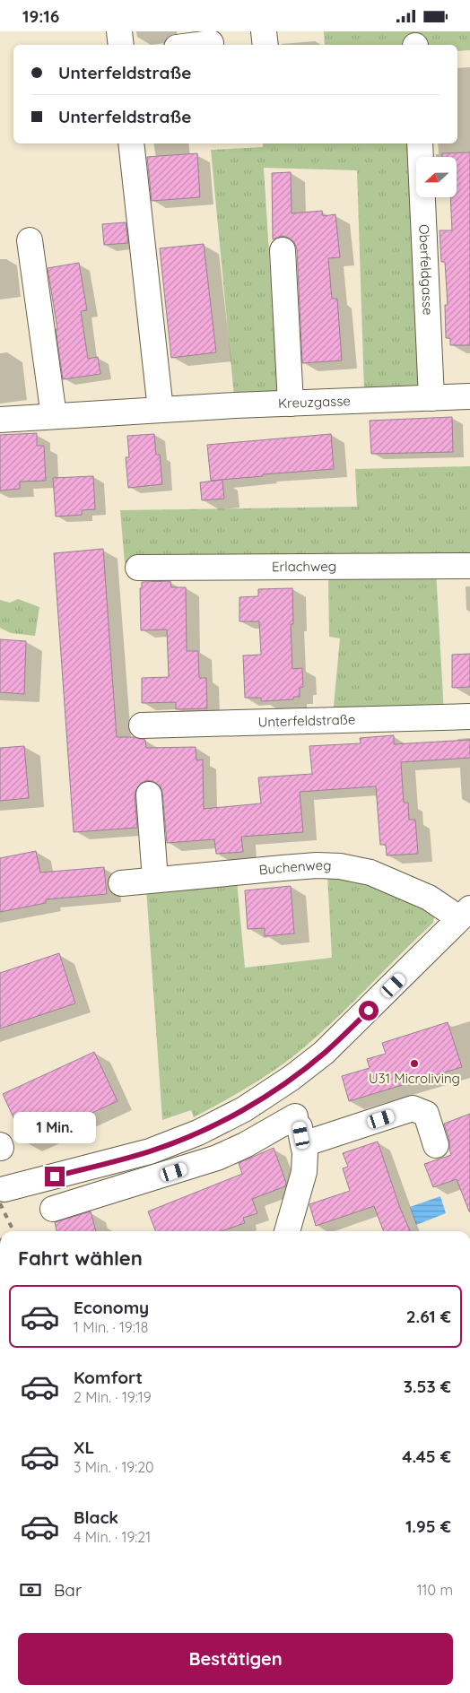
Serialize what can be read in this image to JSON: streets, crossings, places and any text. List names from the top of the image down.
{
  "streets": {
    "street": [
      "Oberfeldgasse",
      "Kreuzgasse",
      "Erlachweg",
      "Unterfeldstraße",
      "Buchenweg"
    ]
  },
  "crossings": [
    ["Oberfeldgasse", "Kreuzgasse"]
  ],
  "places": ["U31 Microliving"],
  "north": "left",
  "page": {
    "status": "19:16",
    "banner": ["Unterfeldstraße", "Unterfeldstraße"],
    "bubble": "1 Min.",
    "heading": "Fahrt wählen",
    "list": [
      {
        "name": "Economy",
        "note": "1 Min. · 19:18",
        "value": "2.61 €"
      },
      {
        "name": "Komfort",
        "note": "2 Min. · 19:19",
        "value": "3.53 €"
      },
      {
        "name": "XL",
        "note": "3 Min. · 19:20",
        "value": "4.45 €"
      },
      {
        "name": "Black",
        "note": "4 Min. · 19:21",
        "value": "1.95 €"
      }
    ],
    "pay": ["Bar", "110 m"],
    "buttons": "Bestätigen"
  }
}
